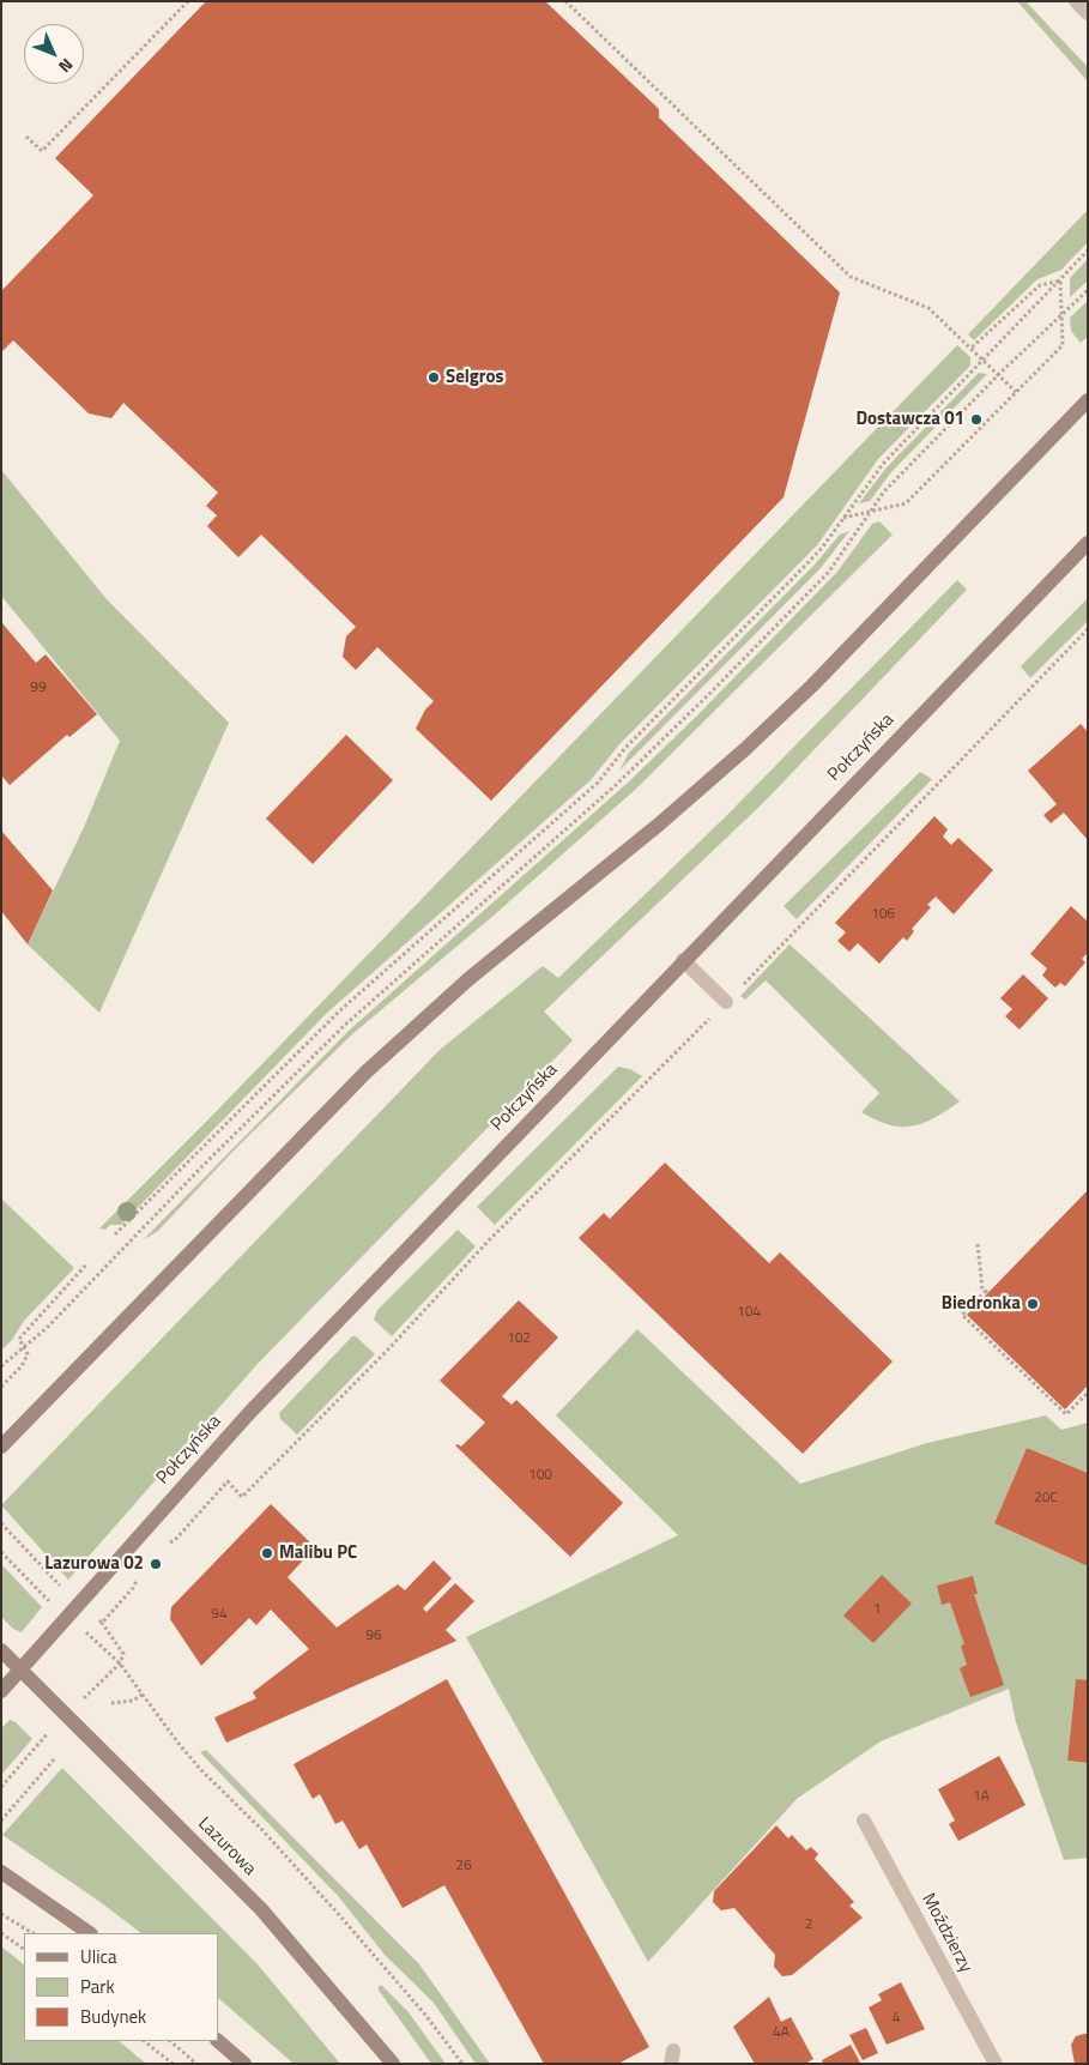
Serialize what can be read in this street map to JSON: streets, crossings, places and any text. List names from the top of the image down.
{
  "streets": {
    "main road": ["Połczyńska", "Lazurowa"],
    "street": ["Moździerzy"]
  },
  "crossings": [
    ["Połczyńska", "Lazurowa"]
  ],
  "places": [
    "Selgros",
    "Dostawcza 01",
    "Biedronka",
    "Malibu PC",
    "Lazurowa 02"
  ],
  "house_numbers": [
    "99",
    "106",
    "104",
    "102",
    "100",
    "20C",
    "1",
    "94",
    "96",
    "1A",
    "26",
    "2",
    "4",
    "4A"
  ],
  "legend": ["Ulica", "Park", "Budynek"],
  "north": "bottom right"
}
